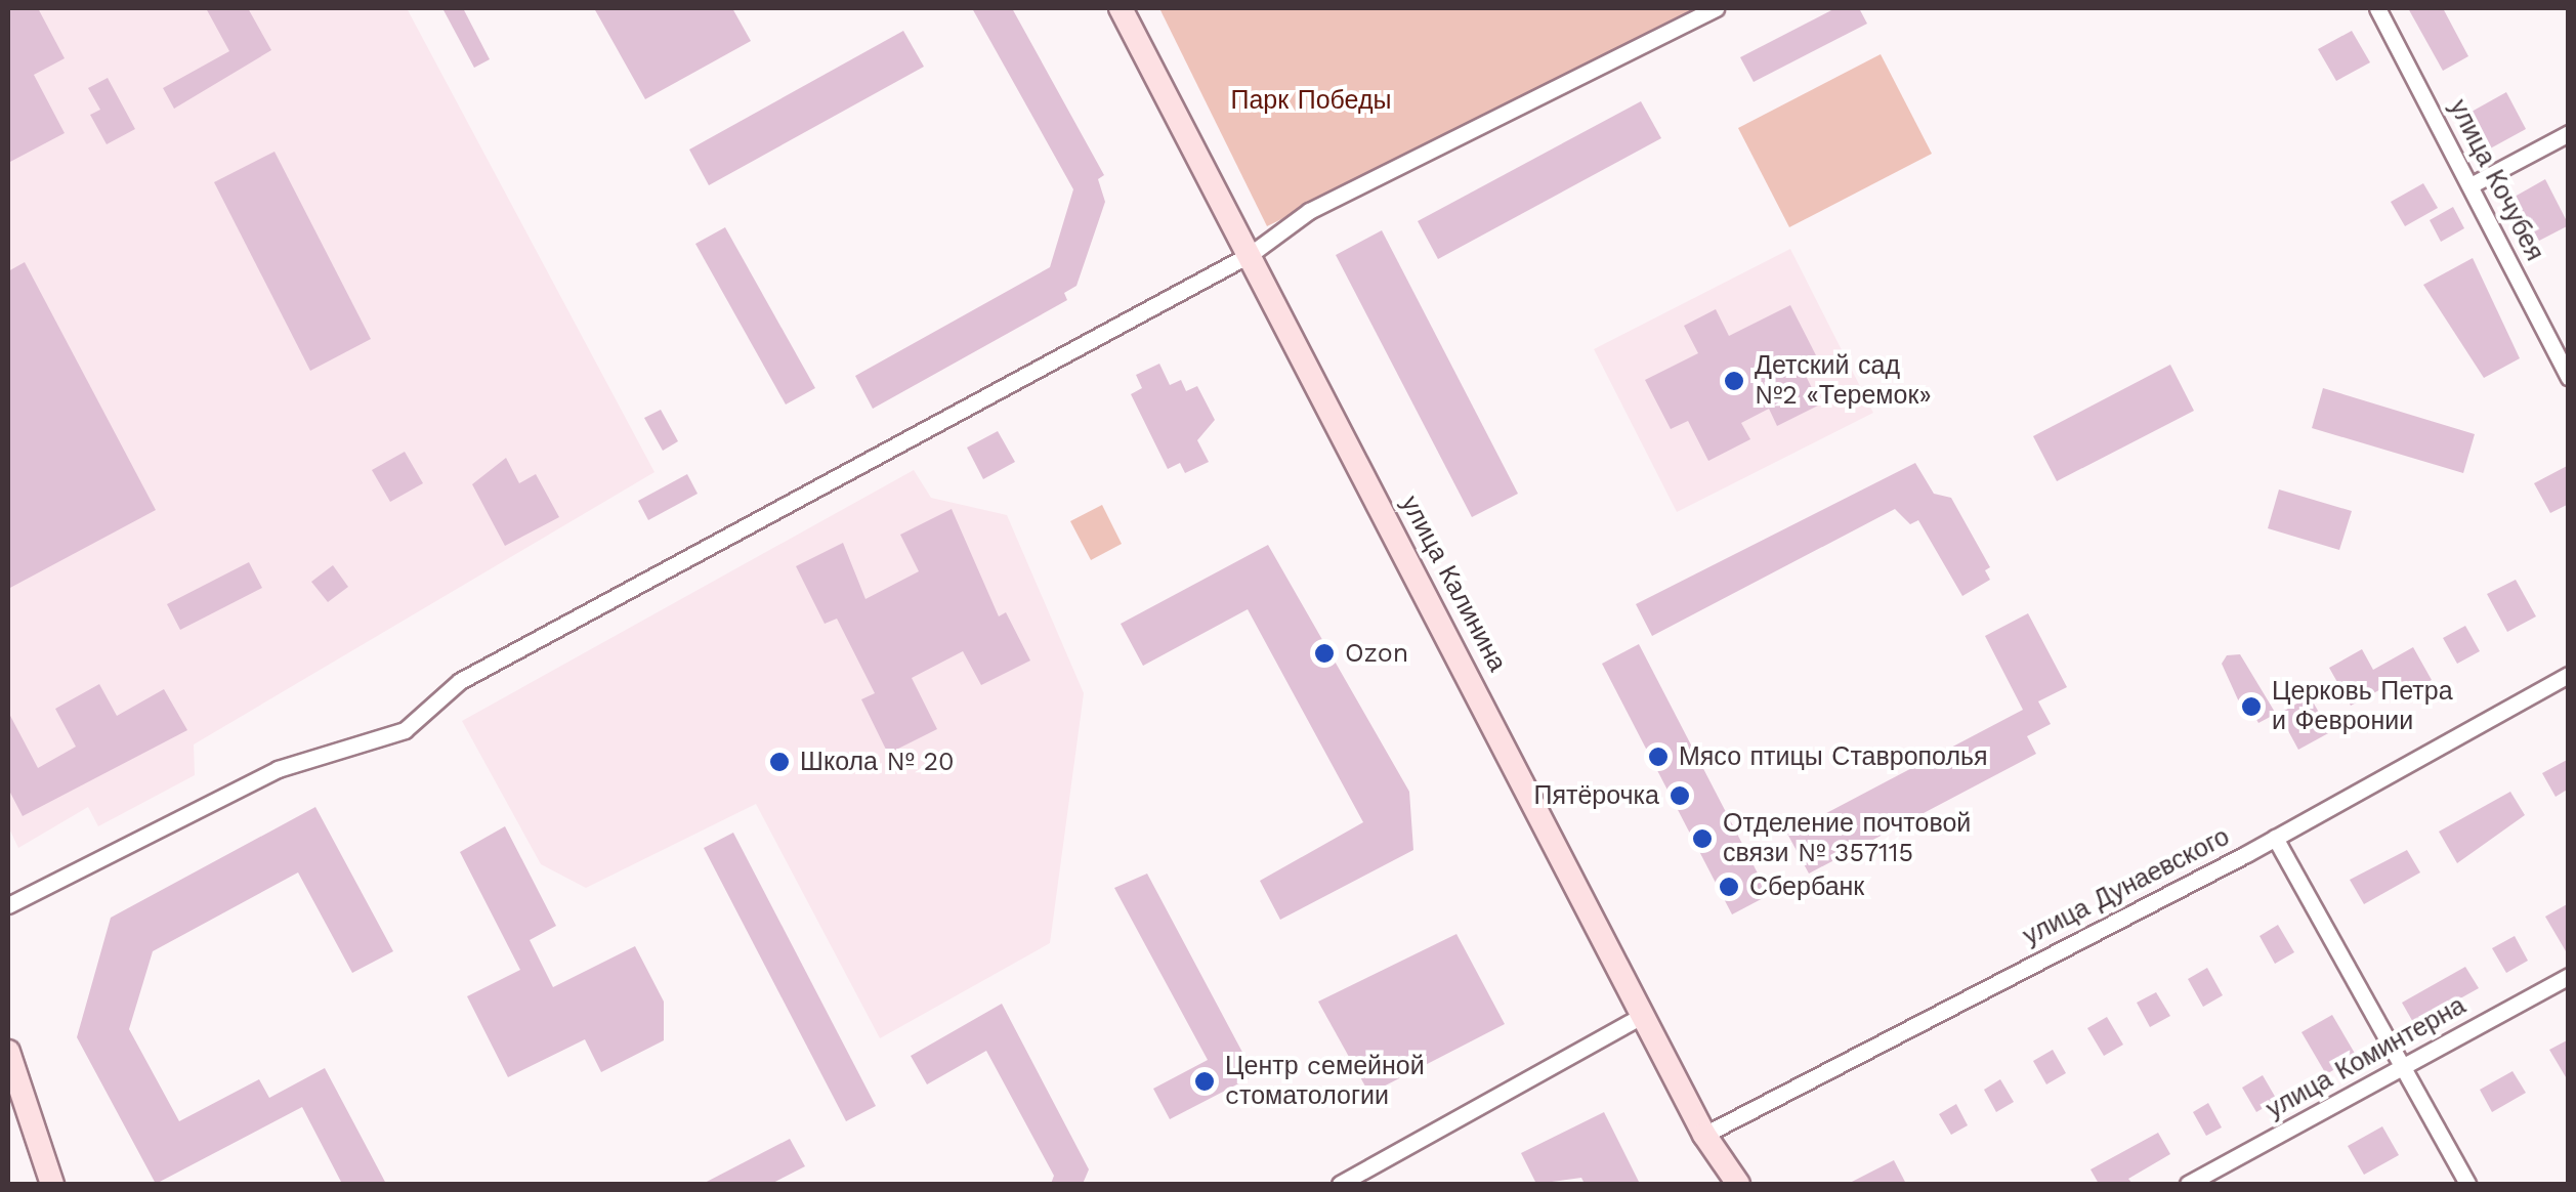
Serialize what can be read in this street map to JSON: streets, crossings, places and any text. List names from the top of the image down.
{
  "streets": {
    "main road": ["улица Калинина"],
    "street": ["улица Кочубея", "улица Дунаевского", "улица Коминтерна"]
  },
  "crossings": [
    ["улица Калинина", "улица Дунаевского"]
  ],
  "parks": ["Парк Победы"],
  "places": [
    "Детский сад №2 «Теремок»",
    "Ozon",
    "Церковь Петра и Февронии",
    "Мясо птицы Ставрополья",
    "Школа № 20",
    "Пятёрочка",
    "Отделение почтовой связи № 357115",
    "Сбербанк",
    "Центр cемейной cтоматологии"
  ]
}
